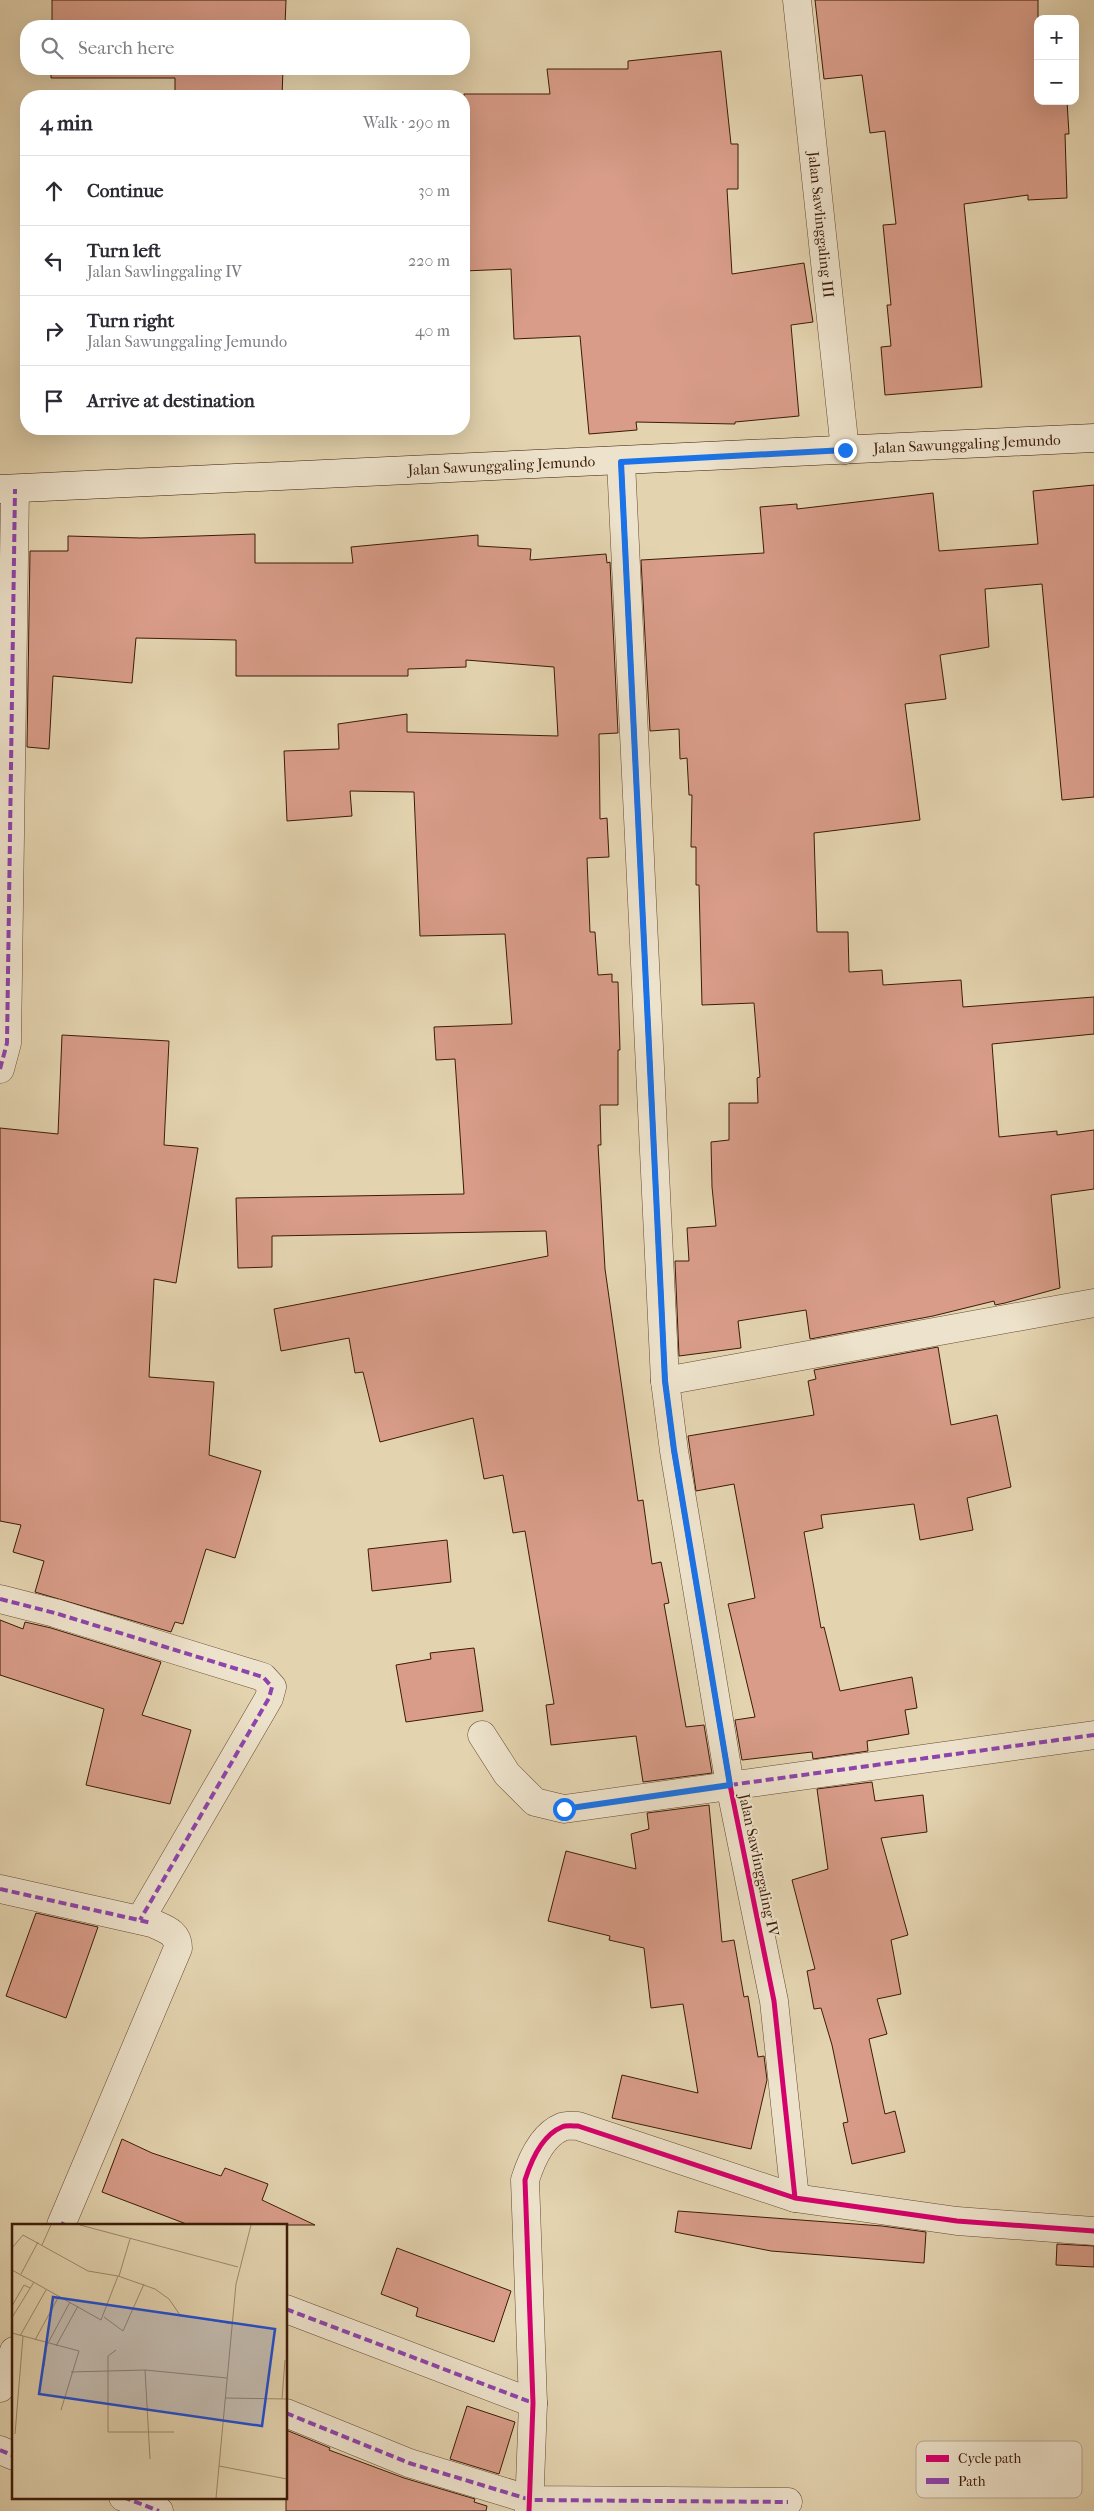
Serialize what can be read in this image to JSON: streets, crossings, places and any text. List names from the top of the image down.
{
  "streets": {
    "street": ["Jalan Sawlinggaling III", "Jalan Sawunggaling Jemundo", "Jalan Sawlinggaling IV"]
  },
  "crossings": [
    ["Jalan Sawlinggaling III", "Jalan Sawunggaling Jemundo"],
    ["Jalan Sawunggaling Jemundo", "Jalan Sawlinggaling IV"]
  ],
  "legend": ["Cycle path", "Path"],
  "page": {
    "map_buttons": ["+", "−"],
    "search": "Search here",
    "heading": ["4 min", "Walk · 290 m"],
    "list": [
      ["Continue", "30 m"],
      ["Turn left", "Jalan Sawlinggaling IV", "220 m"],
      ["Turn right", "Jalan Sawunggaling Jemundo", "40 m"],
      "Arrive at destination"
    ]
  }
}
